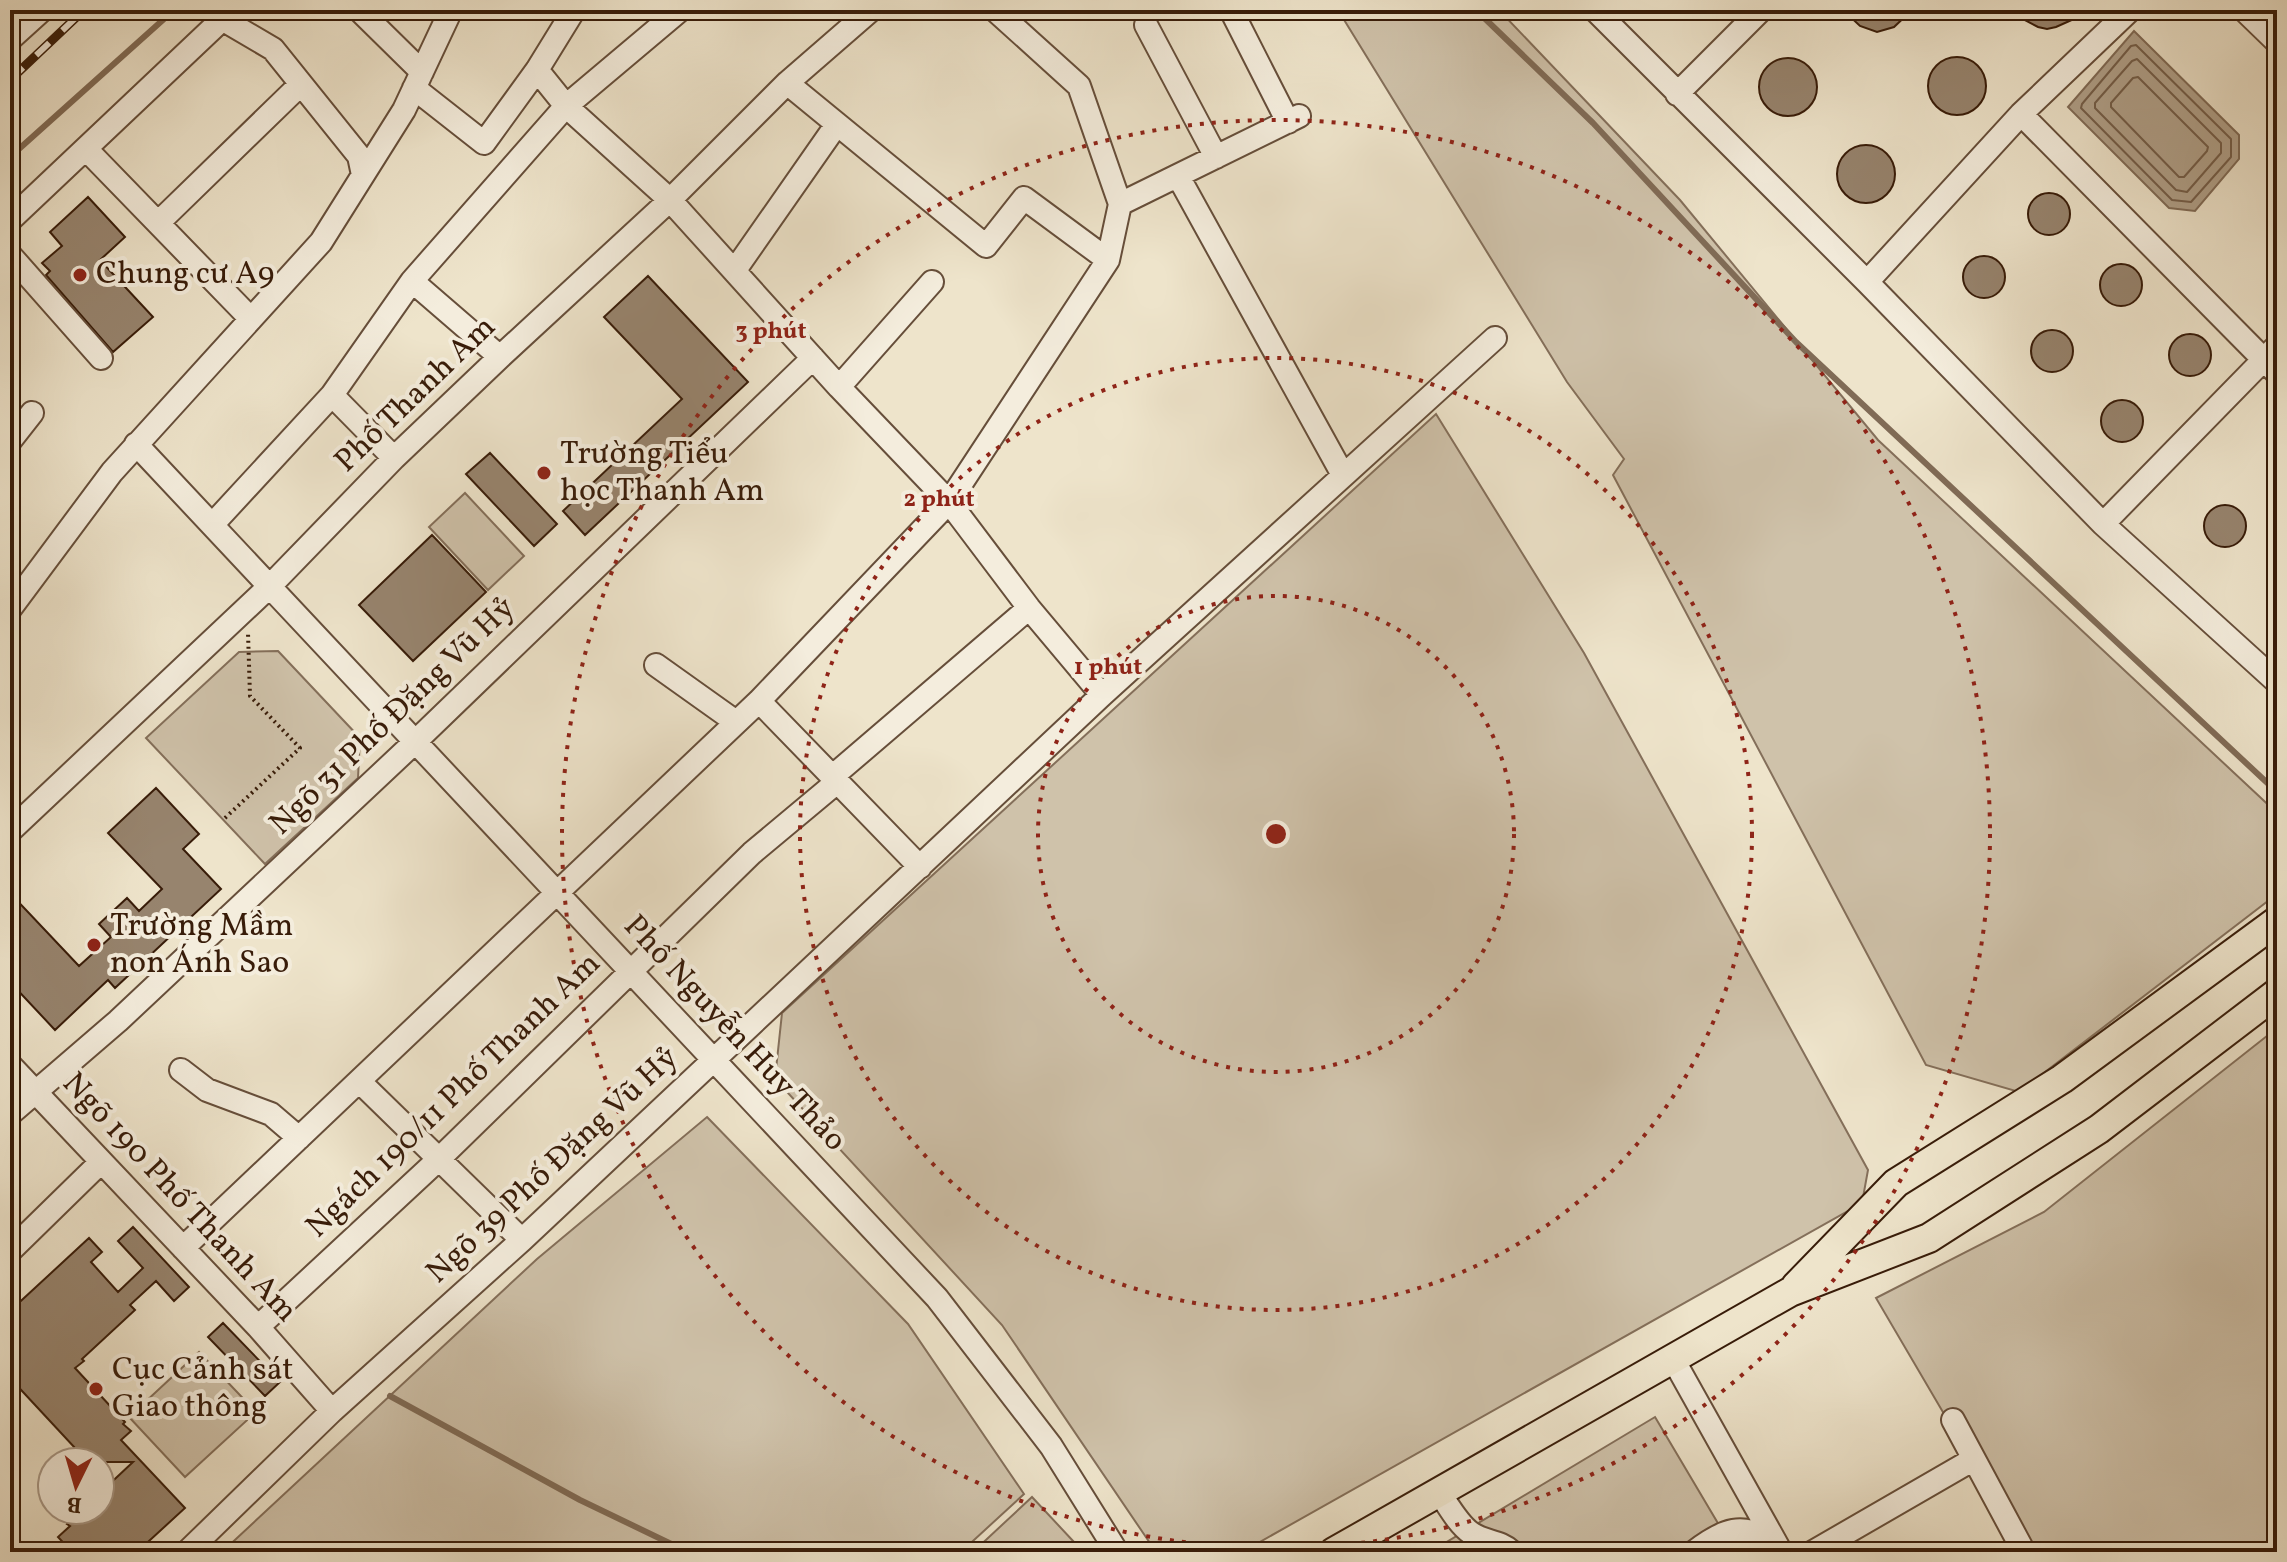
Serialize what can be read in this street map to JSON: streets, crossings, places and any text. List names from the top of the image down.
{
  "streets": {
    "street": [
      "Phố Thanh Am",
      "Ngõ 31 Phố Đặng Vũ Hỷ",
      "Phố Nguyễn Huy Thảo",
      "Ngách 190/11 Phố Thanh Am",
      "Ngõ 39 Phố Đặng Vũ Hỷ",
      "Ngõ 190 Phố Thanh Am"
    ]
  },
  "crossings": [
    ["Phố Thanh Am", "Phố Nguyễn Huy Thảo"],
    ["Ngõ 31 Phố Đặng Vũ Hỷ", "Phố Nguyễn Huy Thảo"],
    ["Ngõ 31 Phố Đặng Vũ Hỷ", "Ngõ 190 Phố Thanh Am"],
    ["Phố Nguyễn Huy Thảo", "Ngách 190/11 Phố Thanh Am"],
    ["Phố Nguyễn Huy Thảo", "Ngõ 39 Phố Đặng Vũ Hỷ"],
    ["Ngách 190/11 Phố Thanh Am", "Ngõ 190 Phố Thanh Am"],
    ["Ngõ 39 Phố Đặng Vũ Hỷ", "Ngõ 190 Phố Thanh Am"]
  ],
  "places": [
    "Chung cư A9",
    "Trường Tiểu học Thanh Am",
    "Trường Mầm non Ánh Sao",
    "Cục Cảnh sát Giao thông"
  ],
  "north": "bottom",
  "rings": ["3 phút", "2 phút", "1 phút"]
}
